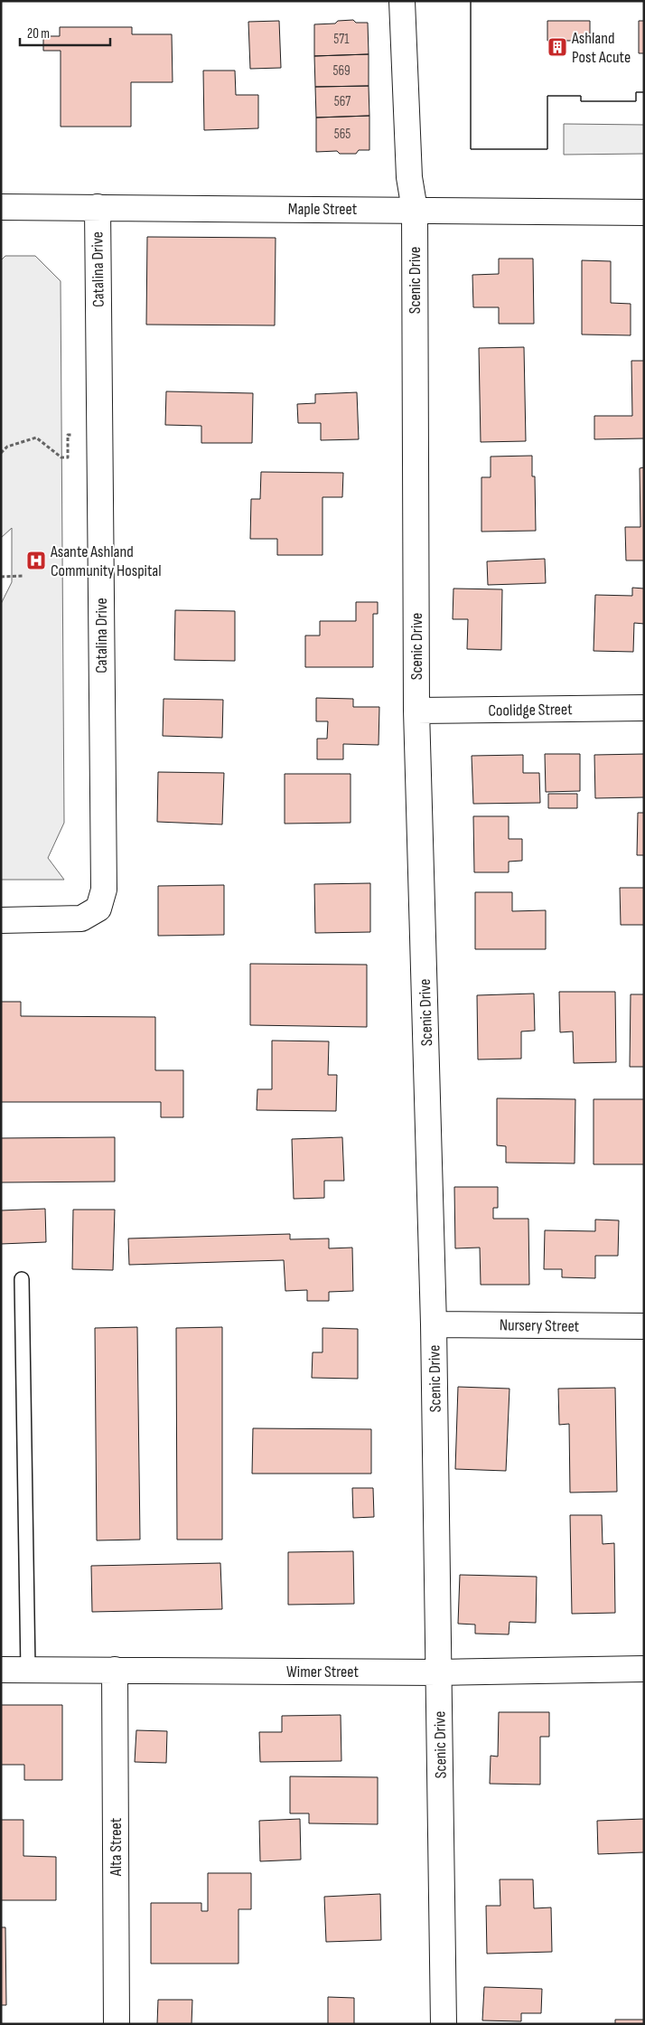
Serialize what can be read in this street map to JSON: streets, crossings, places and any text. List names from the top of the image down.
{
  "streets": {
    "street": [
      "Maple Street",
      "Catalina Drive",
      "Scenic Drive",
      "Coolidge Street",
      "Nursery Street",
      "Wimer Street",
      "Alta Street"
    ]
  },
  "crossings": [
    ["Maple Street", "Catalina Drive"],
    ["Maple Street", "Scenic Drive"],
    ["Scenic Drive", "Coolidge Street"],
    ["Scenic Drive", "Nursery Street"],
    ["Scenic Drive", "Wimer Street"],
    ["Wimer Street", "Alta Street"]
  ],
  "places": {
    "building": ["Ashland Post Acute"],
    "hospital": ["Asante Ashland Community Hospital"]
  },
  "house_numbers": [
    "571",
    "569",
    "567",
    "565"
  ],
  "scale_bar": "20 m"
}
